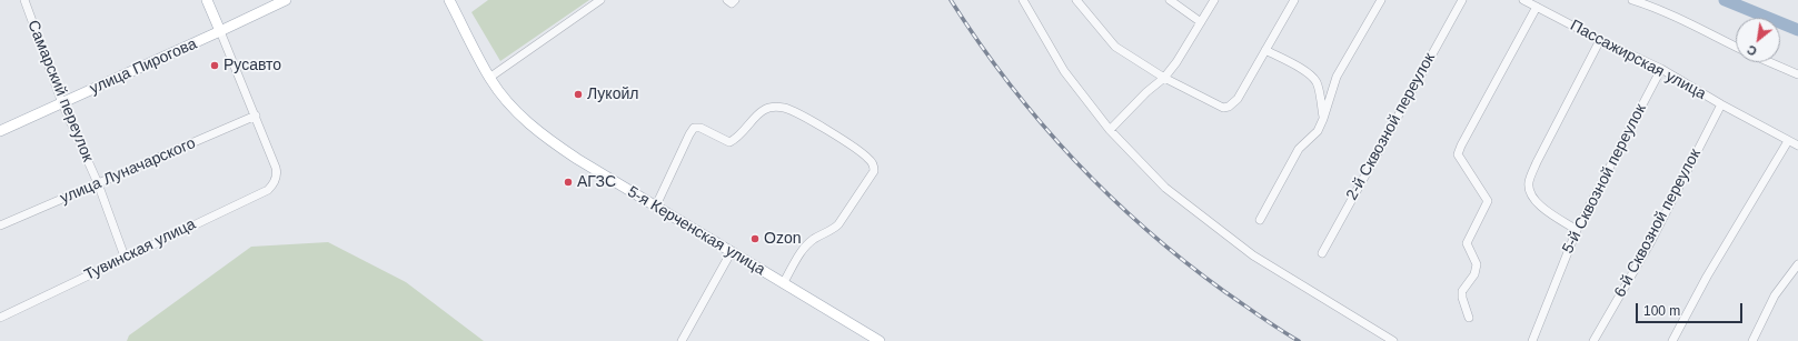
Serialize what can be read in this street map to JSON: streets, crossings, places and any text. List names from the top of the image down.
{
  "streets": {
    "main road": ["улица Пирогова", "5-я Керченская улица"],
    "street": [
      "Пассажирская улица",
      "Самарский переулок",
      "2-й Сквозной переулок",
      "улица Луначарского",
      "5-й Сквозной переулок",
      "6-й Сквозной переулок",
      "Тувинская улица"
    ]
  },
  "crossings": [
    ["Пассажирская улица", "5-й Сквозной переулок"],
    ["Пассажирская улица", "6-й Сквозной переулок"],
    ["улица Пирогова", "Самарский переулок"],
    ["Самарский переулок", "улица Луначарского"],
    ["Самарский переулок", "Тувинская улица"],
    ["улица Луначарского", "Тувинская улица"]
  ],
  "places": [
    "Русавто",
    "Лукойл",
    "АГЗС",
    "Ozon"
  ],
  "scale_bar": "100 m",
  "north": "bottom left"
}
